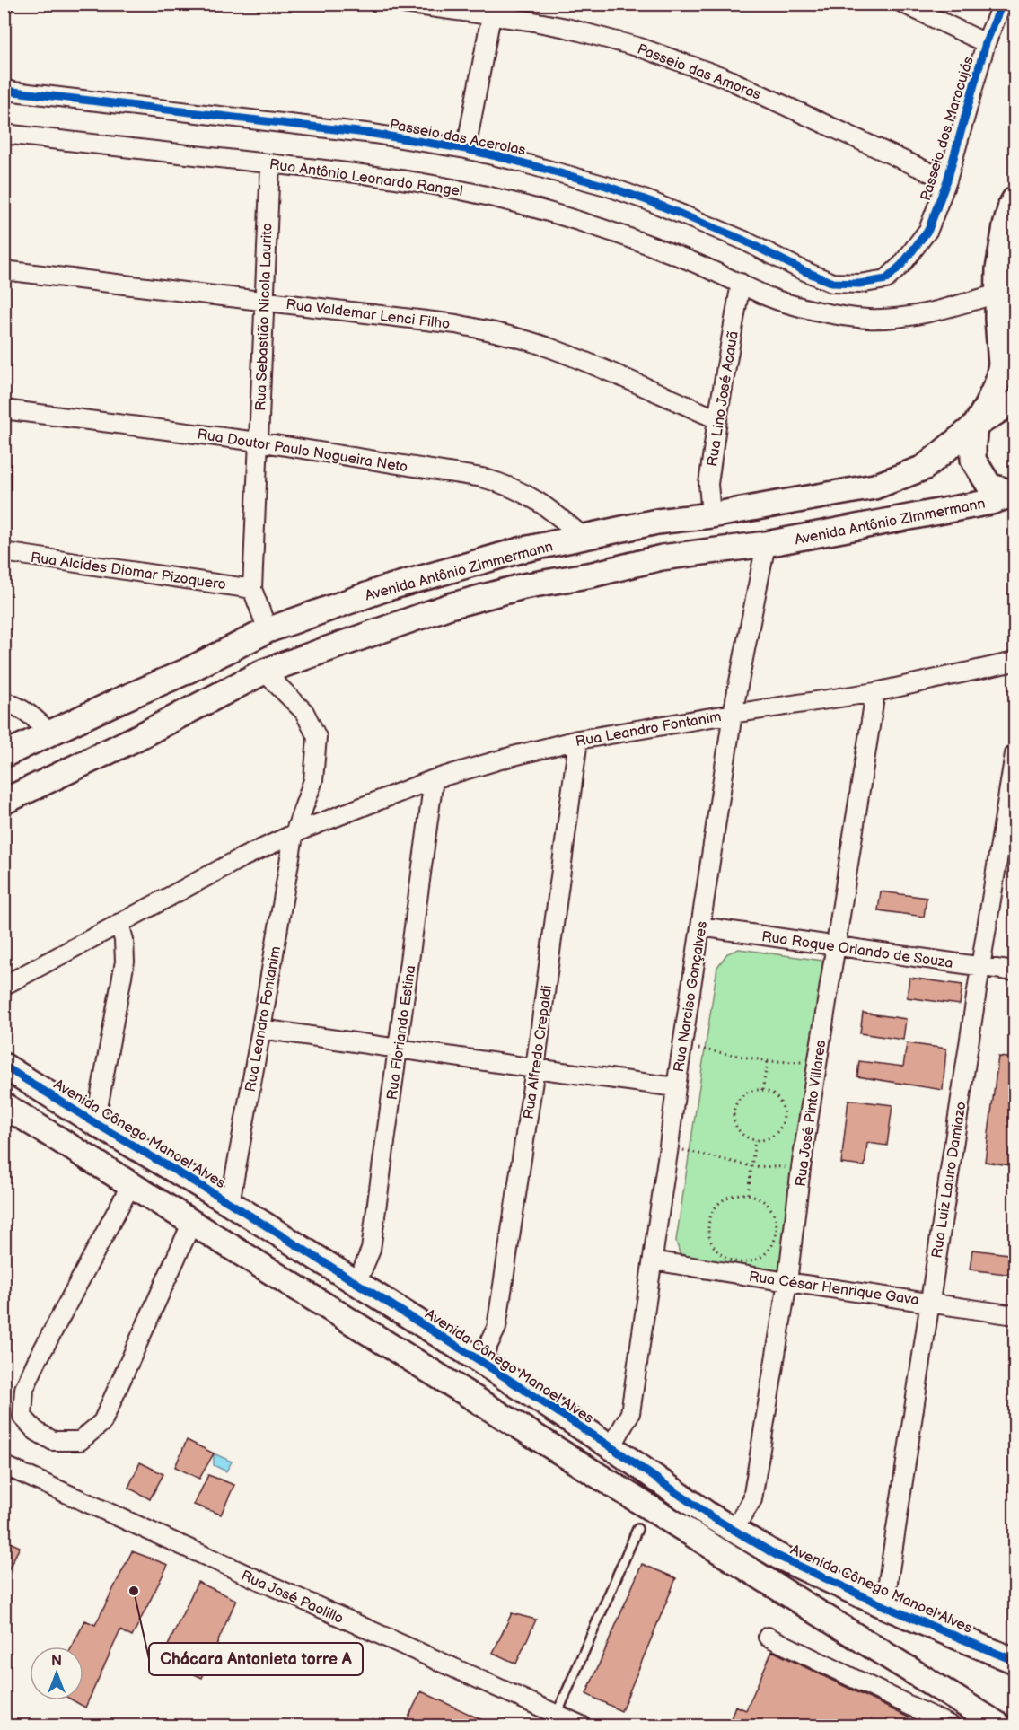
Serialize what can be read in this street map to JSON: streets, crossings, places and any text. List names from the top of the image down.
{
  "streets": {
    "street": [
      "Passeio das Amoras",
      "Passeio dos Maracujás",
      "Passeio das Acerolas",
      "Rua Antônio Leonardo Rangel",
      "Rua Valdemar Lenci Filho",
      "Rua Sebastião Nicola Laurito",
      "Rua Lino José Acauã",
      "Rua Doutor Paulo Nogueira Neto",
      "Avenida Antônio Zimmermann",
      "Rua Alcídes Diomar Pizoquero",
      "Rua Leandro Fontanim",
      "Rua Roque Orlando de Souza",
      "Rua Narciso Gonçalves",
      "Rua Floriando Estina",
      "Rua Alfredo Crepaldi",
      "Rua José Pinto Villares",
      "Avenida Cônego Manoel Alves",
      "Rua Luiz Lauro Damiazo",
      "Rua César Henrique Gava",
      "Rua José Paolillo"
    ]
  },
  "crossings": [
    ["Passeio das Amoras", "Passeio dos Maracujás"],
    ["Passeio dos Maracujás", "Passeio das Acerolas"],
    ["Rua Antônio Leonardo Rangel", "Rua Sebastião Nicola Laurito"],
    ["Rua Antônio Leonardo Rangel", "Rua Lino José Acauã"],
    ["Rua Valdemar Lenci Filho", "Rua Sebastião Nicola Laurito"],
    ["Rua Valdemar Lenci Filho", "Rua Lino José Acauã"],
    ["Rua Sebastião Nicola Laurito", "Rua Doutor Paulo Nogueira Neto"],
    ["Rua Sebastião Nicola Laurito", "Avenida Antônio Zimmermann"],
    ["Rua Sebastião Nicola Laurito", "Rua Alcídes Diomar Pizoquero"],
    ["Rua Lino José Acauã", "Avenida Antônio Zimmermann"],
    ["Rua Doutor Paulo Nogueira Neto", "Avenida Antônio Zimmermann"],
    ["Avenida Antônio Zimmermann", "Rua Leandro Fontanim"],
    ["Avenida Antônio Zimmermann", "Rua Narciso Gonçalves"],
    ["Rua Leandro Fontanim", "Rua Narciso Gonçalves"],
    ["Rua Leandro Fontanim", "Rua Floriando Estina"],
    ["Rua Leandro Fontanim", "Rua Alfredo Crepaldi"],
    ["Rua Leandro Fontanim", "Rua José Pinto Villares"],
    ["Rua Leandro Fontanim", "Avenida Cônego Manoel Alves"],
    ["Rua Roque Orlando de Souza", "Rua Narciso Gonçalves"],
    ["Rua Roque Orlando de Souza", "Rua José Pinto Villares"],
    ["Rua Roque Orlando de Souza", "Rua Luiz Lauro Damiazo"],
    ["Rua Narciso Gonçalves", "Avenida Cônego Manoel Alves"],
    ["Rua Narciso Gonçalves", "Rua César Henrique Gava"],
    ["Rua Floriando Estina", "Avenida Cônego Manoel Alves"],
    ["Rua Alfredo Crepaldi", "Avenida Cônego Manoel Alves"],
    ["Rua José Pinto Villares", "Avenida Cônego Manoel Alves"],
    ["Rua José Pinto Villares", "Rua César Henrique Gava"],
    ["Avenida Cônego Manoel Alves", "Rua Luiz Lauro Damiazo"],
    ["Rua Luiz Lauro Damiazo", "Rua César Henrique Gava"]
  ],
  "places": ["Chácara Antonieta torre A"],
  "north": "top"
}
